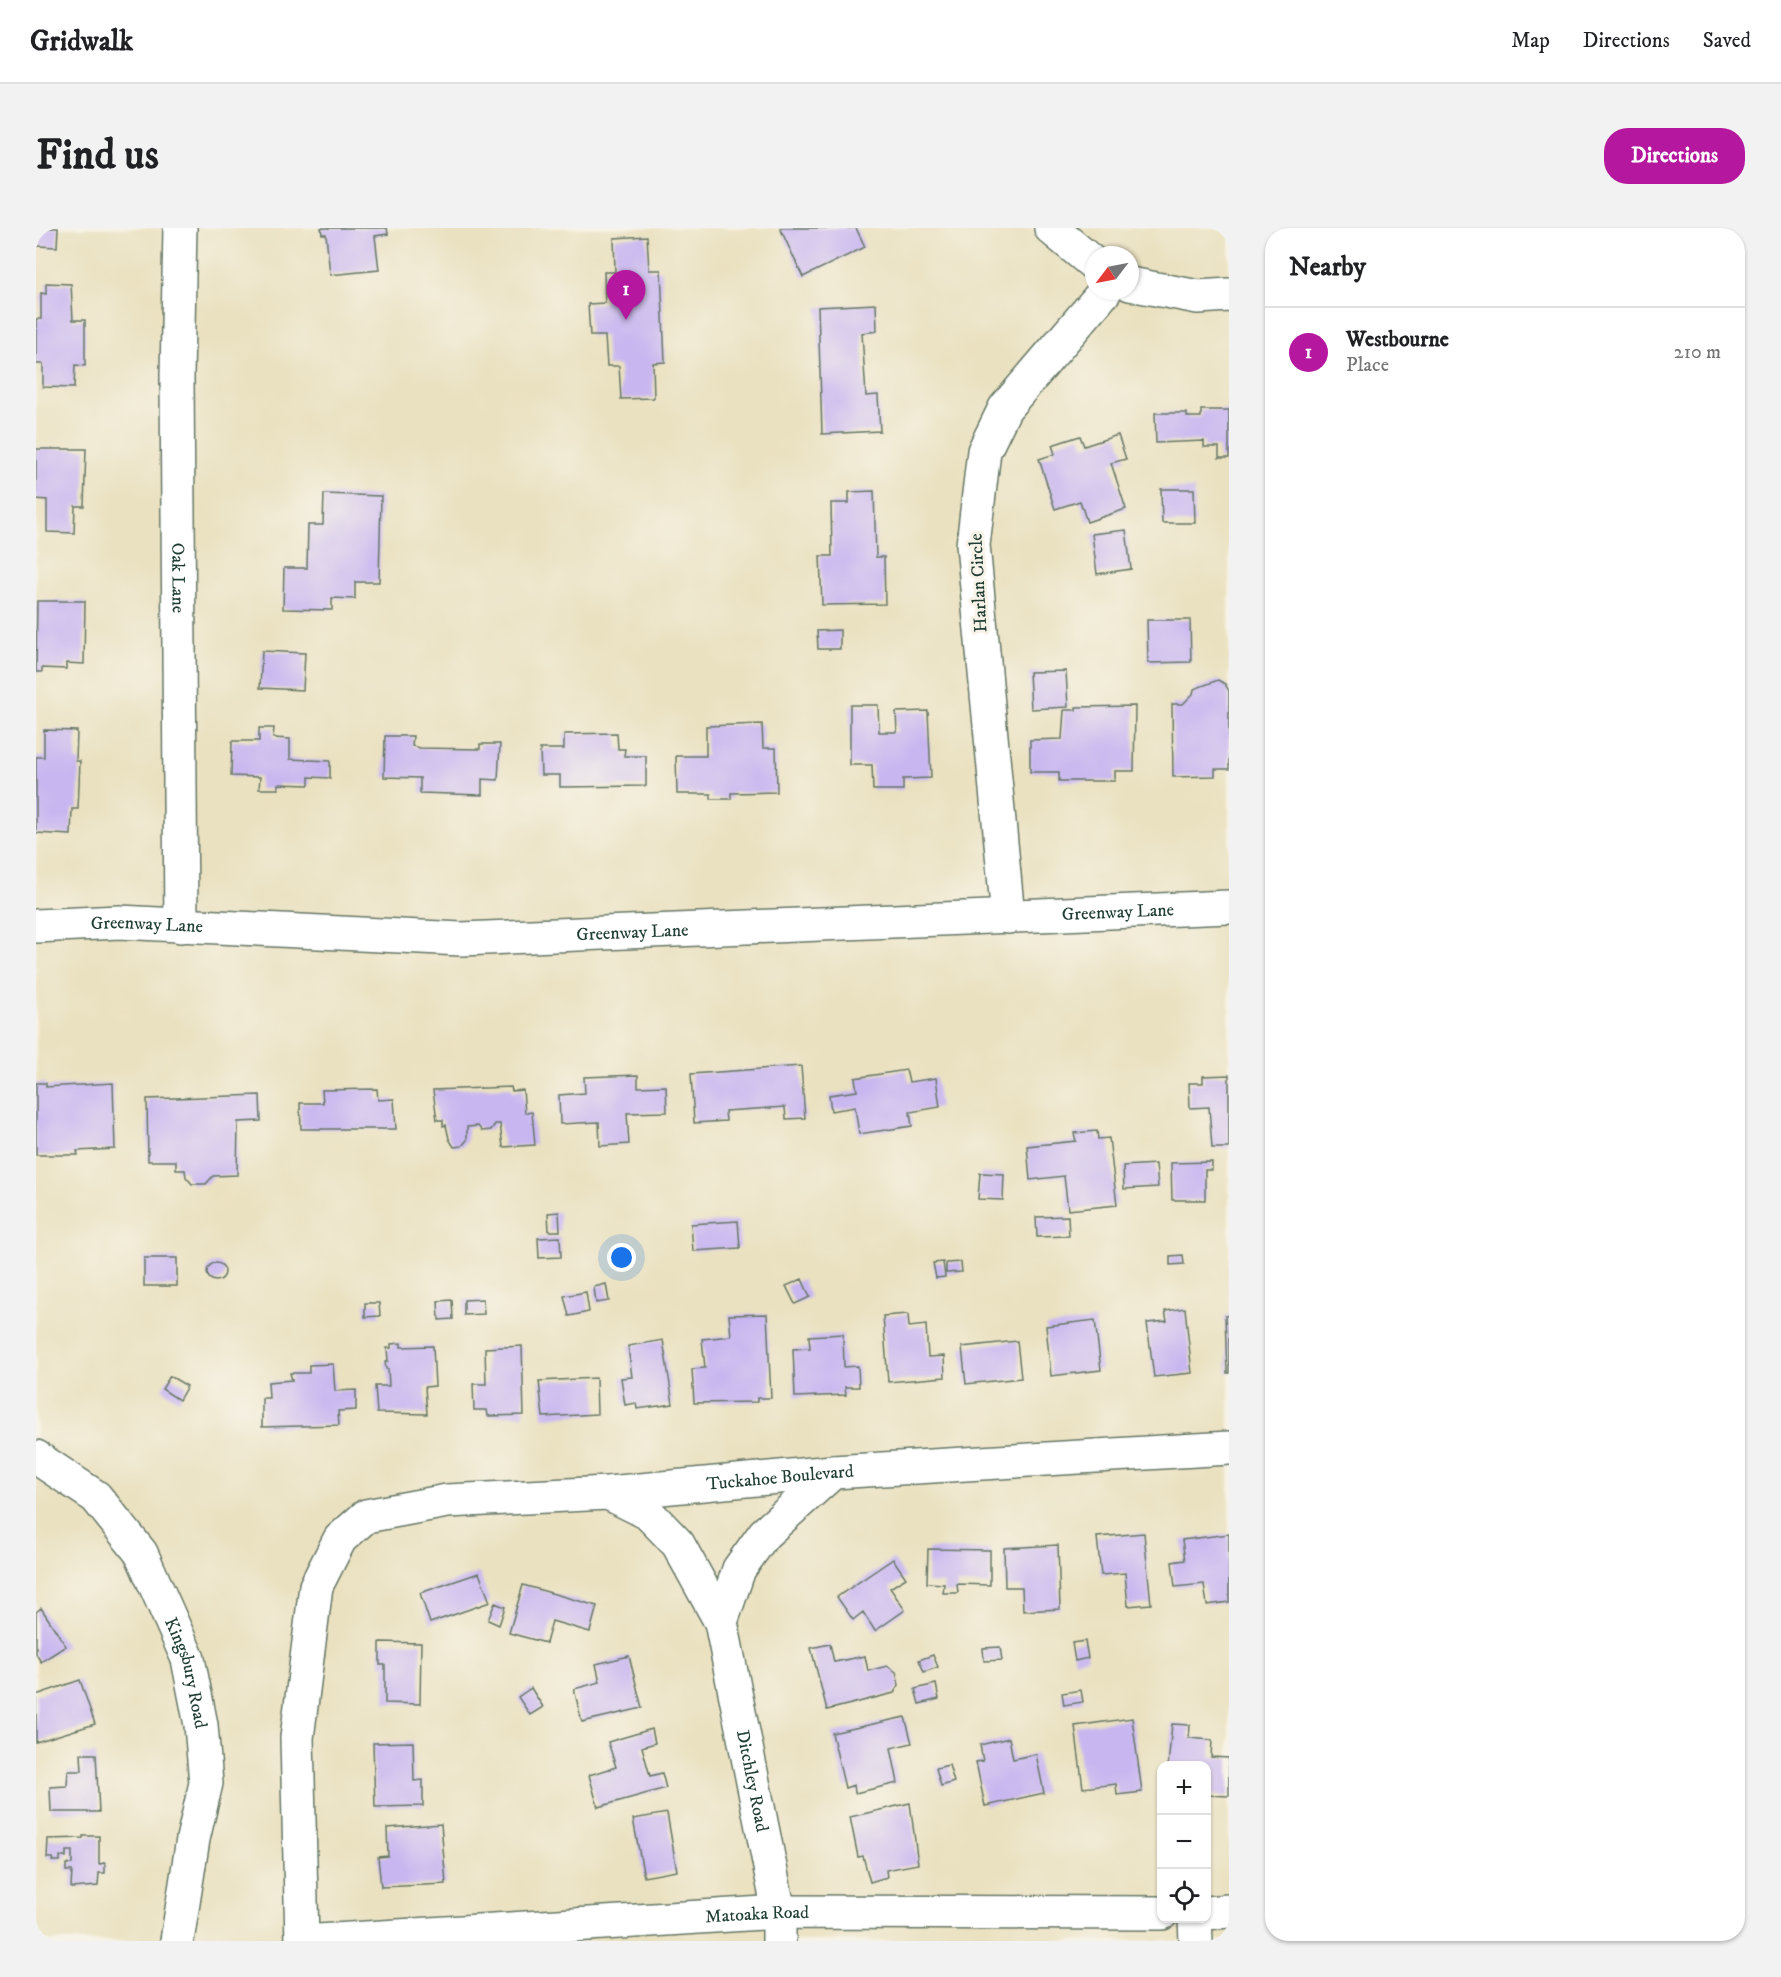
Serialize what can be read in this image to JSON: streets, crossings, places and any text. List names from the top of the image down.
{
  "streets": {
    "street": [
      "Oak Lane",
      "Harlan Circle",
      "Greenway Lane",
      "Tuckahoe Boulevard",
      "Kingsbury Road",
      "Ditchley Road",
      "Matoaka Road"
    ]
  },
  "crossings": [
    ["Oak Lane", "Greenway Lane"],
    ["Harlan Circle", "Greenway Lane"],
    ["Tuckahoe Boulevard", "Ditchley Road"],
    ["Ditchley Road", "Matoaka Road"]
  ],
  "north": "bottom left",
  "page": {
    "header": "Gridwalk",
    "nav": ["Map", "Directions", "Saved"],
    "buttons": "Directions",
    "title": "Find us",
    "heading": "Nearby",
    "pins": "1",
    "list": [
      {
        "mark": "1",
        "name": "Westbourne",
        "note": "Place",
        "value": "210 m"
      }
    ],
    "map_buttons": ["+", "−"]
  }
}
